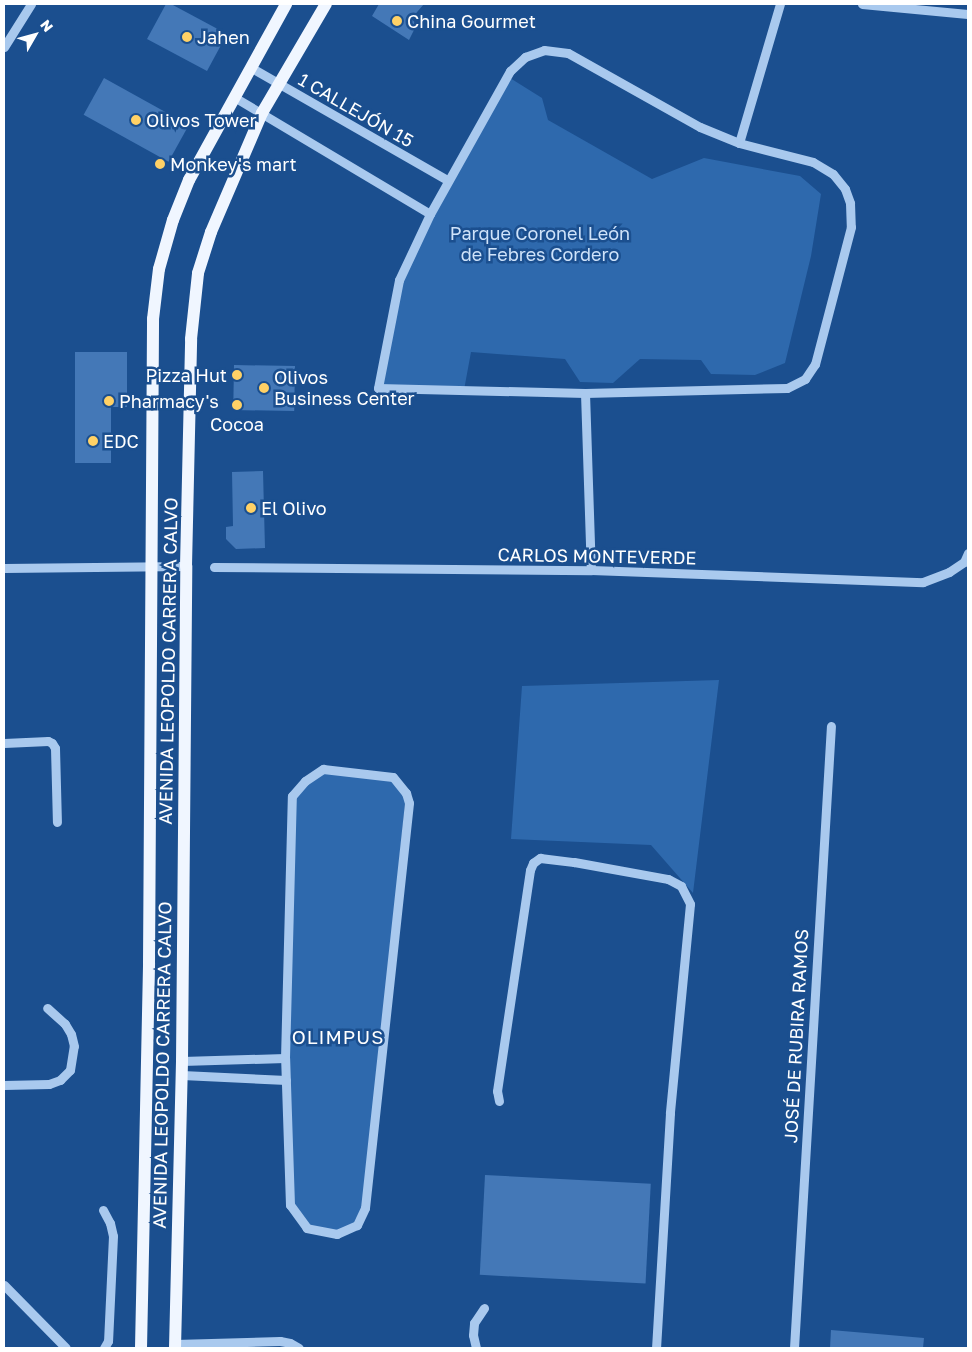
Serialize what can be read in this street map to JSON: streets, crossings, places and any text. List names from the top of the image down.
{
  "streets": {
    "main road": ["AVENIDA LEOPOLDO CARRERA CALVO"],
    "street": ["1 CALLEJÓN 15", "CARLOS MONTEVERDE", "JOSÉ DE RUBIRA RAMOS"]
  },
  "crossings": [
    ["1 CALLEJÓN 15", "AVENIDA LEOPOLDO CARRERA CALVO"]
  ],
  "districts": ["OLIMPUS"],
  "parks": ["Parque Coronel León de Febres Cordero"],
  "places": [
    "China Gourmet",
    "Jahen",
    "Olivos Tower",
    "Monkey's mart",
    "Pizza Hut",
    "Olivos Business Center",
    "Pharmacy's",
    "Cocoa",
    "EDC",
    "El Olivo"
  ],
  "north": "top right"
}
